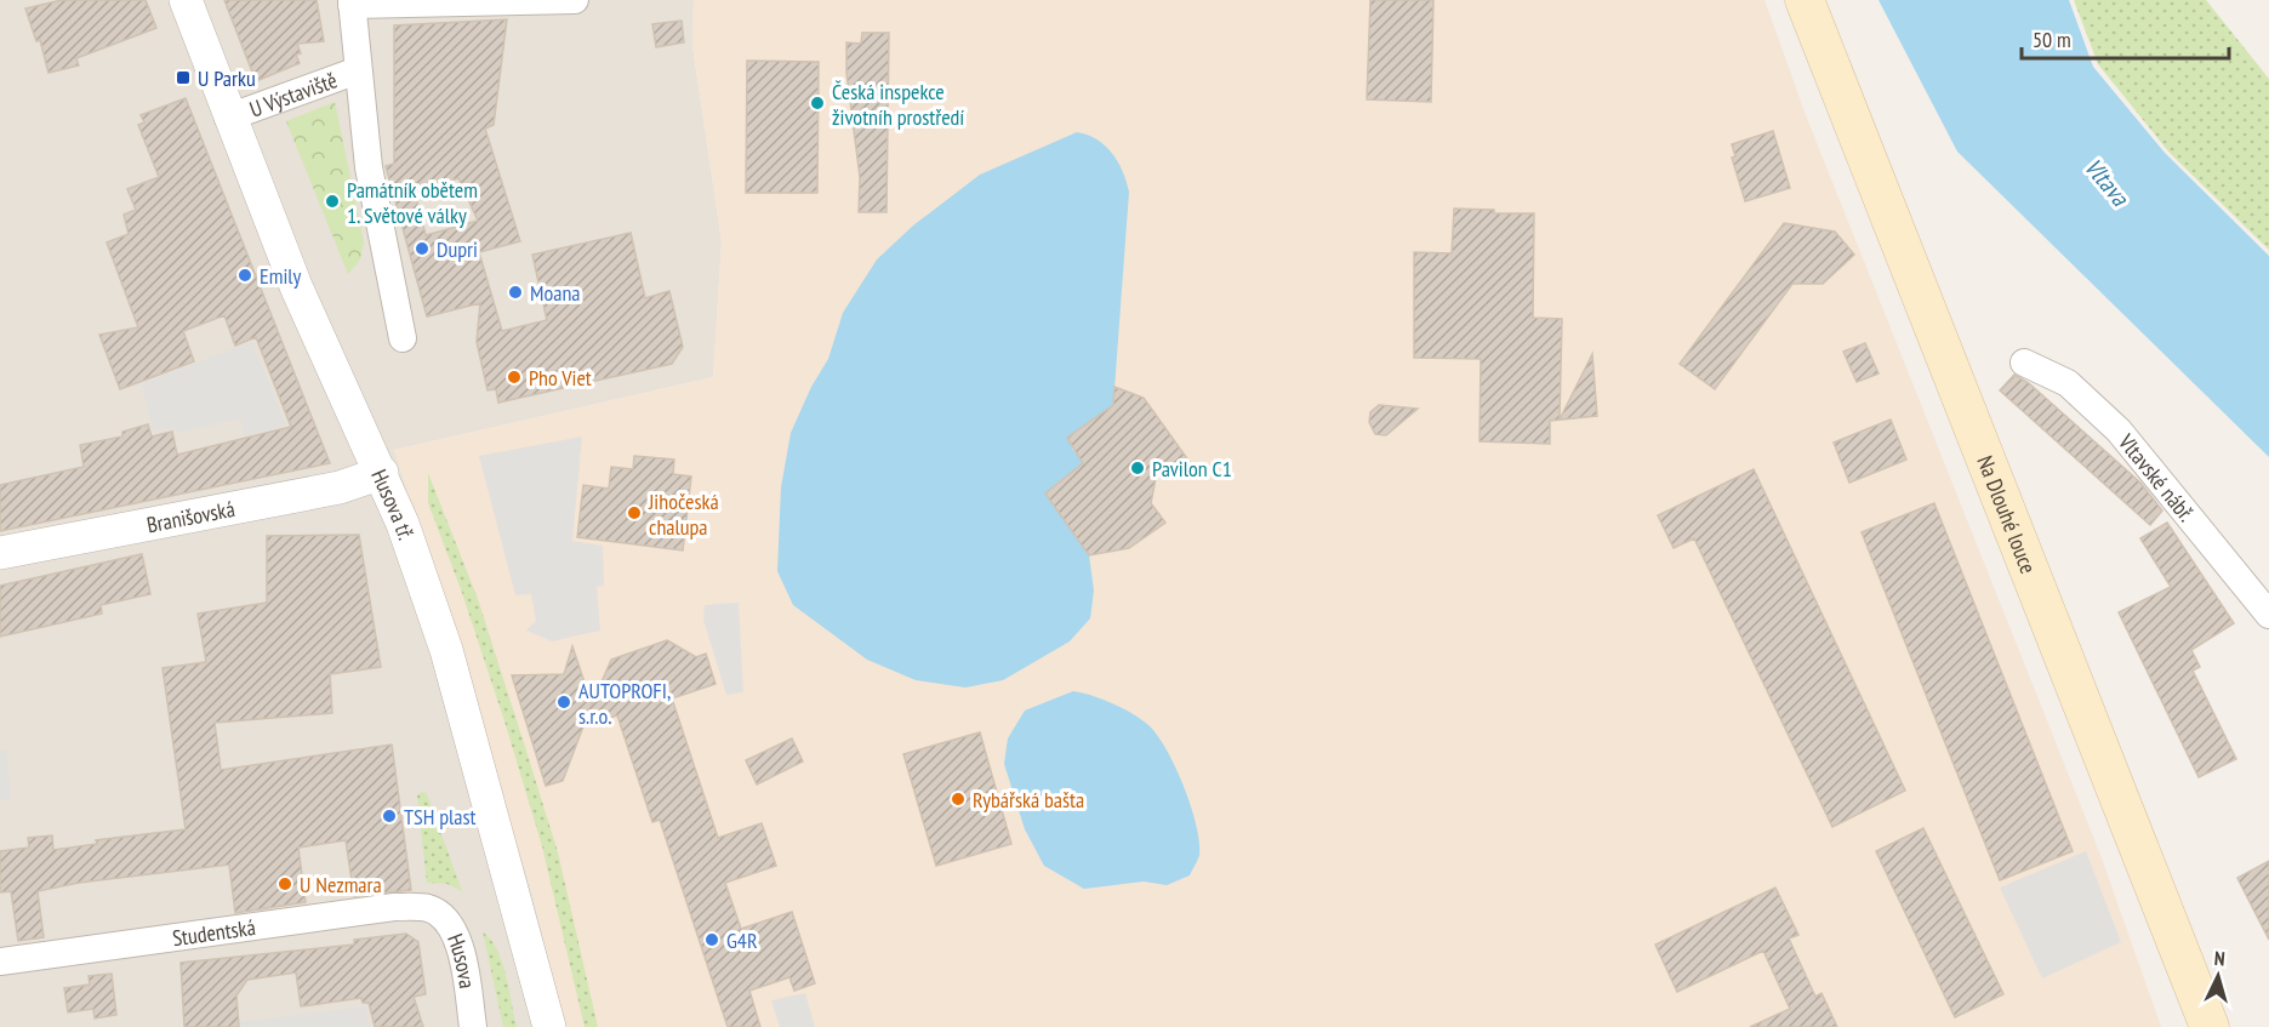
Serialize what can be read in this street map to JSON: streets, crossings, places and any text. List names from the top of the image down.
{
  "streets": {
    "main road": ["Na Dlouhé louce"],
    "street": [
      "U Výstaviště",
      "Vltavské nábř.",
      "Husova tř.",
      "Branišovská",
      "Studentská",
      "Husova"
    ]
  },
  "crossings": [
    ["U Výstaviště", "Husova tř."],
    ["Husova tř.", "Branišovská"],
    ["Studentská", "Husova"]
  ],
  "water": ["Vltava"],
  "places": {
    "transit": ["U Parku"],
    "other": [
      "Česká inspekce životníh prostředí",
      "Památník obětem 1. Světové války",
      "Dupri",
      "Emily",
      "Moana",
      "Pho Viet",
      "Pavilon C1",
      "Jihočeská chalupa",
      "AUTOPROFI, s.r.o.",
      "Rybářská bašta",
      "TSH plast",
      "U Nezmara",
      "G4R"
    ]
  },
  "scale_bar": "50 m",
  "north": "top"
}
